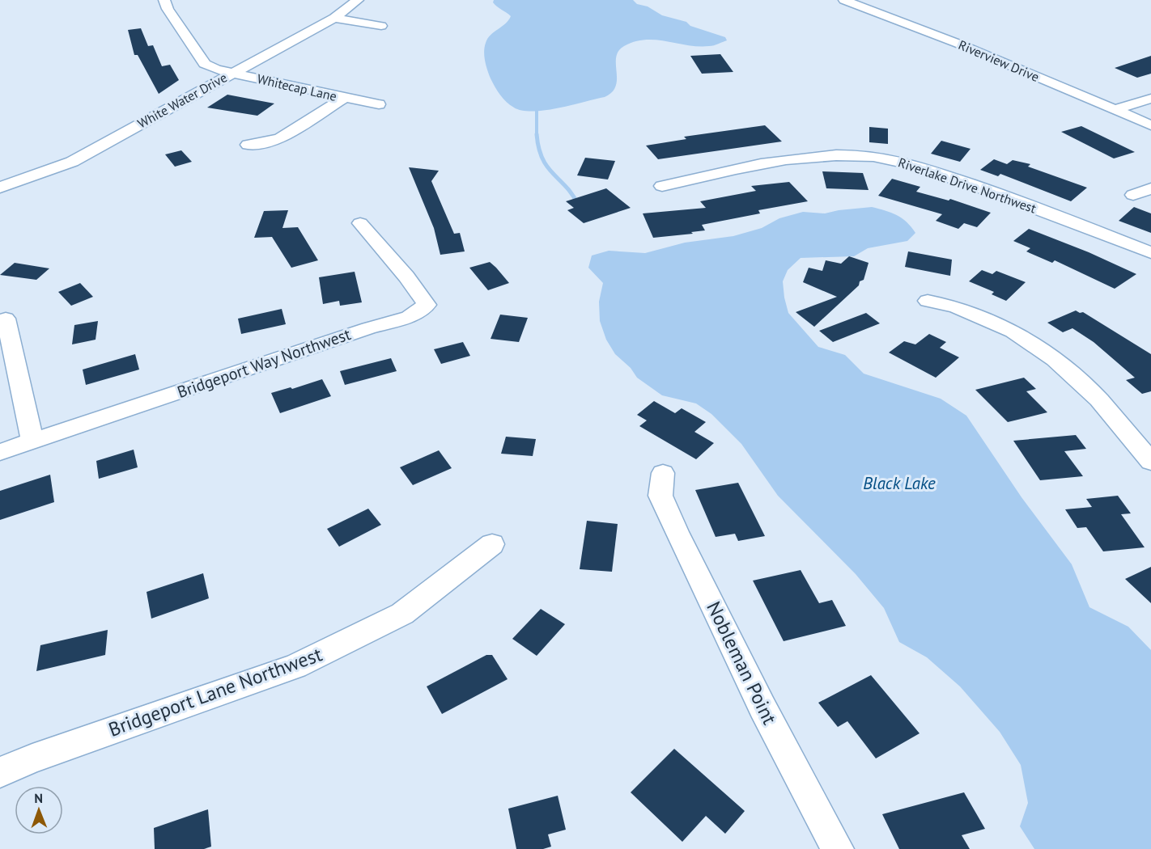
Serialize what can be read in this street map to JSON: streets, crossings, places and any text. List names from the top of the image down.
{
  "streets": {
    "street": [
      "Riverview Drive",
      "Whitecap Lane",
      "White Water Drive",
      "Riverlake Drive Northwest",
      "Bridgeport Way Northwest",
      "Nobleman Point",
      "Bridgeport Lane Northwest"
    ]
  },
  "crossings": [
    ["Whitecap Lane", "White Water Drive"]
  ],
  "water": ["Black Lake"],
  "north": "top"
}
